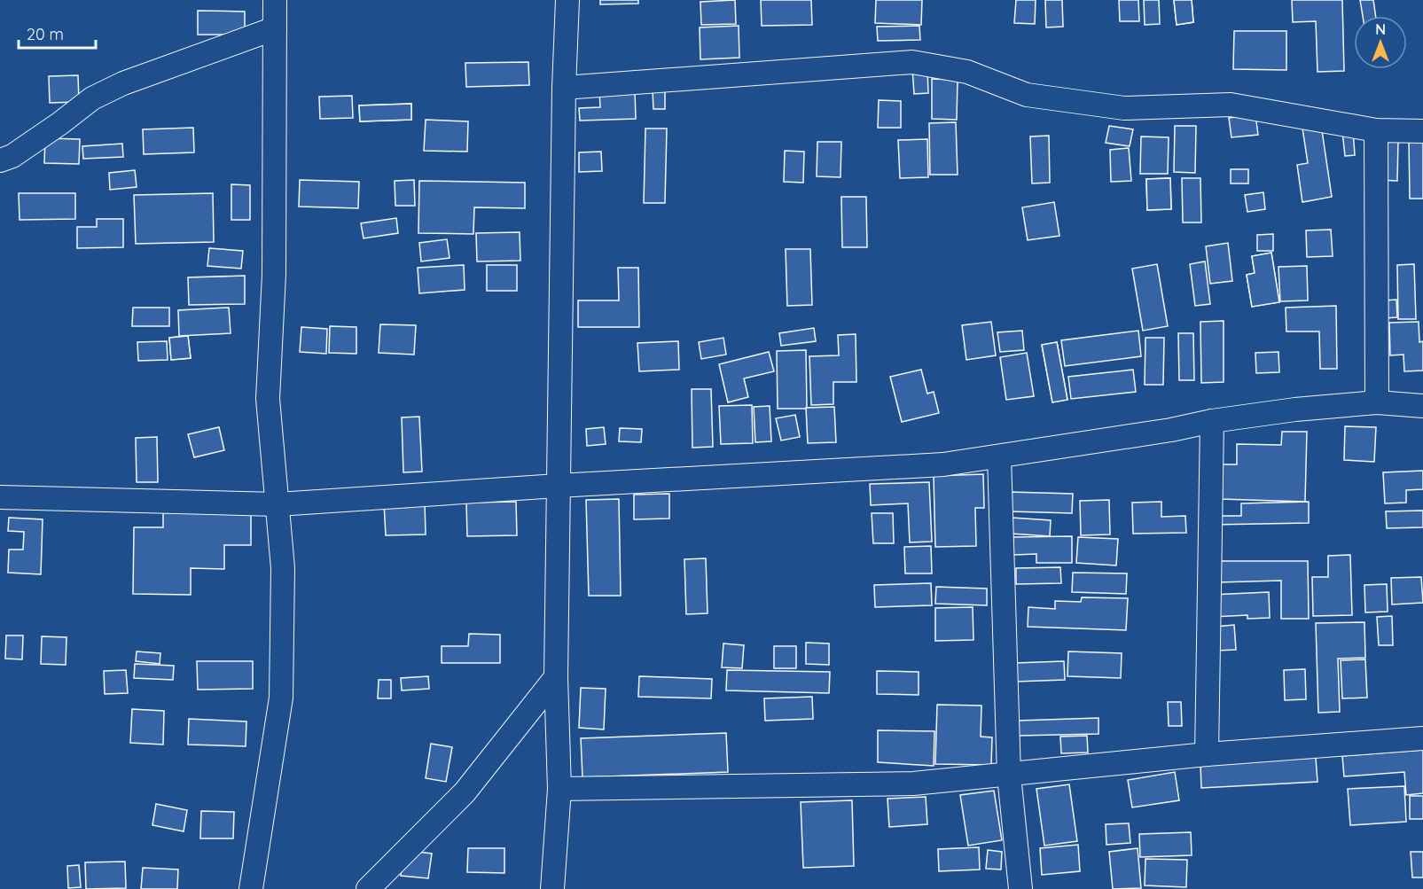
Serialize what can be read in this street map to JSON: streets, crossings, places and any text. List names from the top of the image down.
{
  "scale_bar": "20 m",
  "north": "top"
}
